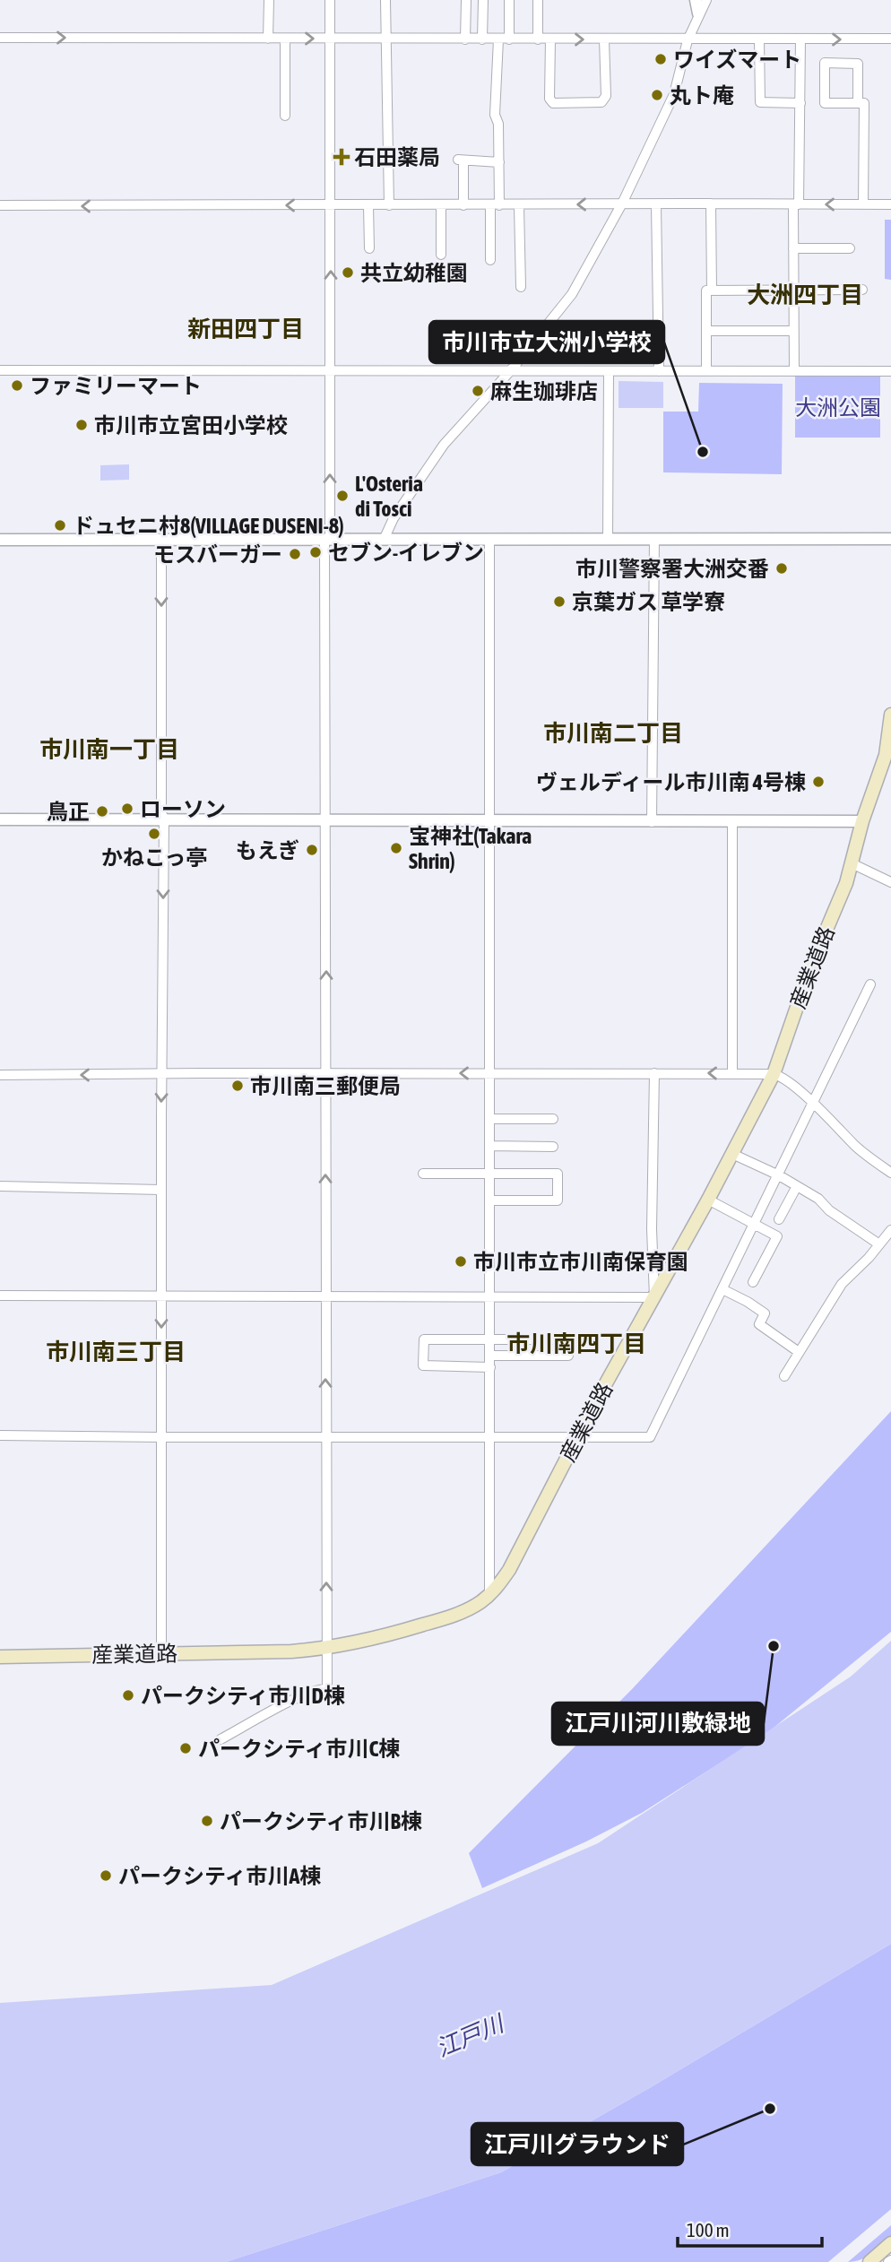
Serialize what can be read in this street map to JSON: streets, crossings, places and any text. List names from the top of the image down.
{
  "streets": {
    "main road": ["産業道路"]
  },
  "districts": [
    "大洲四丁目",
    "新田四丁目",
    "市川南二丁目",
    "市川南一丁目",
    "市川南四丁目",
    "市川南三丁目"
  ],
  "water": ["江戸川"],
  "parks": ["大洲公園"],
  "places": {
    "other": [
      "ワイズマート",
      "丸ト庵",
      "共立幼稚園",
      "ファミリーマート",
      "麻生珈琲店",
      "市川市立宮田小学校",
      "市川市立大洲小学校",
      "L'Osteria di Tosci",
      "ドュセニ村8(VILLAGE DUSENI-8)",
      "セブン-イレブン",
      "モスバーガー",
      "市川警察署大洲交番",
      "京葉ガス 草学寮",
      "ヴェルディール市川南 4号棟",
      "ローソン",
      "鳥正",
      "かねこっ亭",
      "宝神社(Takara Shrin)",
      "もえぎ",
      "市川南三郵便局",
      "市川市立市川南保育園",
      "江戸川河川敷緑地",
      "パークシティ市川D棟",
      "パークシティ市川C棟",
      "パークシティ市川B棟",
      "パークシティ市川A棟",
      "江戸川グラウンド"
    ],
    "health": ["石田薬局"]
  },
  "scale_bar": "100 m"
}
